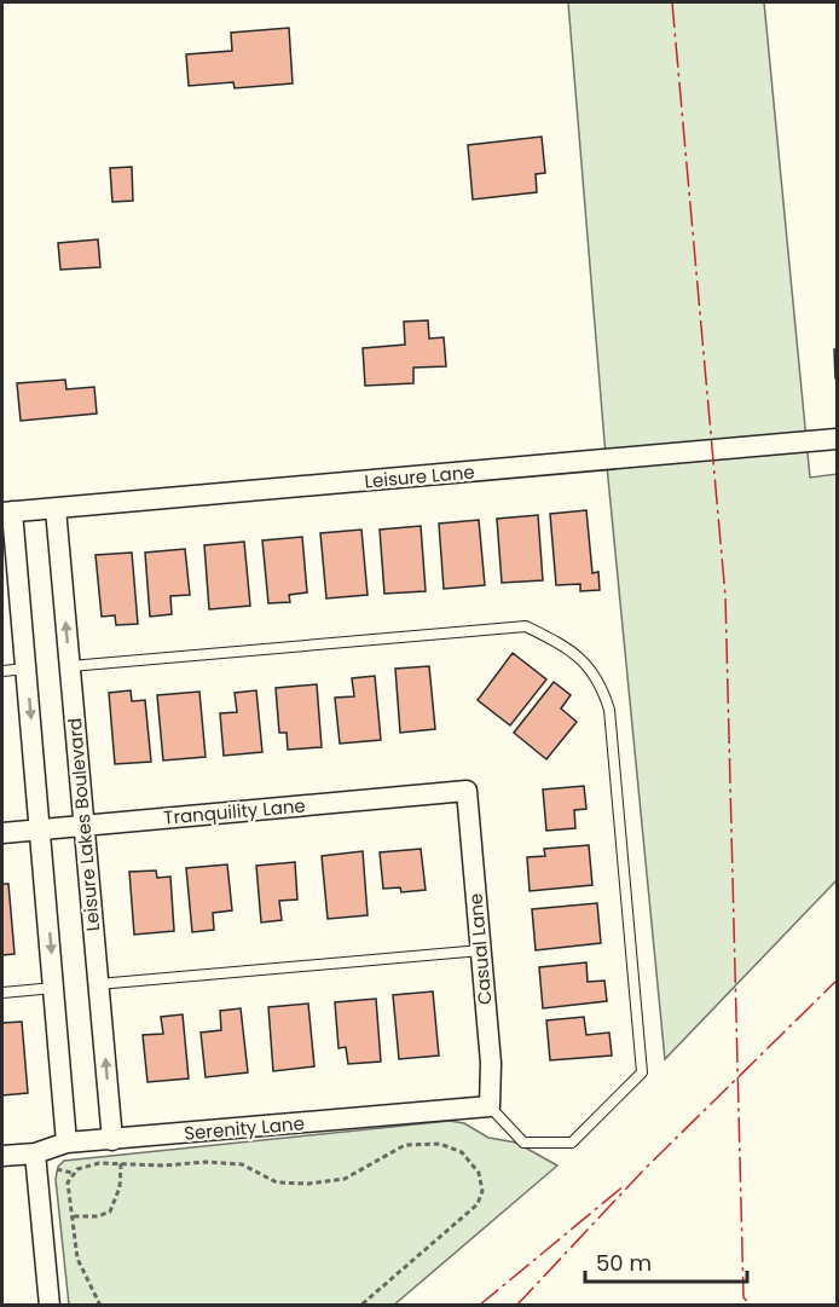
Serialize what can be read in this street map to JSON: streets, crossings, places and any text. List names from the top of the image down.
{
  "streets": {
    "street": [
      "Leisure Lane",
      "Tranquility Lane",
      "Leisure Lakes Boulevard",
      "Casual Lane",
      "Serenity Lane"
    ]
  },
  "crossings": [
    ["Leisure Lane", "Leisure Lakes Boulevard"],
    ["Tranquility Lane", "Leisure Lakes Boulevard"],
    ["Tranquility Lane", "Casual Lane"],
    ["Leisure Lakes Boulevard", "Serenity Lane"],
    ["Casual Lane", "Serenity Lane"]
  ],
  "scale_bar": "50 m"
}
